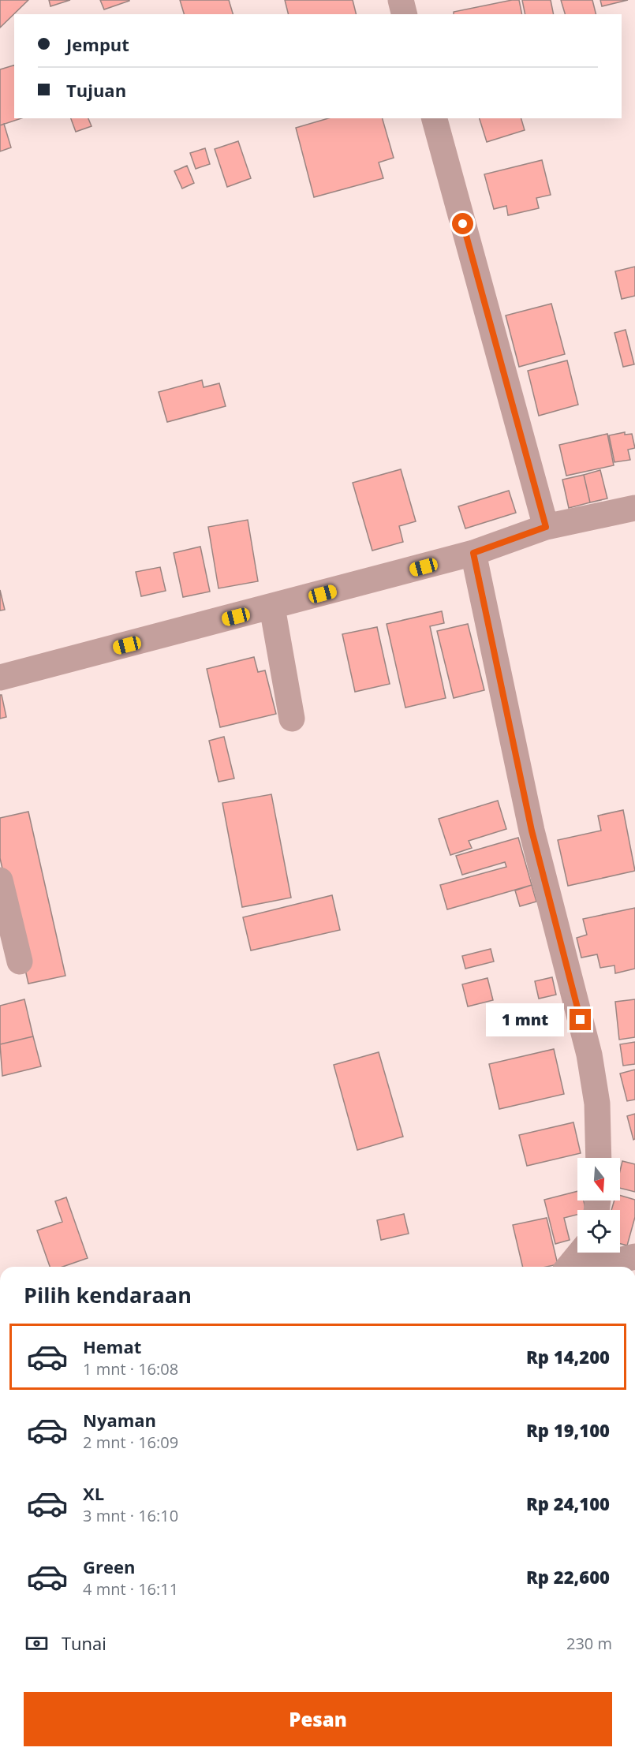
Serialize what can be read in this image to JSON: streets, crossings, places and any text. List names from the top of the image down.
{
  "north": "bottom",
  "page": {
    "banner": ["Jemput", "Tujuan"],
    "bubble": "1 mnt",
    "heading": "Pilih kendaraan",
    "list": [
      {
        "name": "Hemat",
        "note": "1 mnt · 16:08",
        "value": "Rp 14,200"
      },
      {
        "name": "Nyaman",
        "note": "2 mnt · 16:09",
        "value": "Rp 19,100"
      },
      {
        "name": "XL",
        "note": "3 mnt · 16:10",
        "value": "Rp 24,100"
      },
      {
        "name": "Green",
        "note": "4 mnt · 16:11",
        "value": "Rp 22,600"
      }
    ],
    "pay": ["Tunai", "230 m"],
    "buttons": "Pesan"
  }
}
